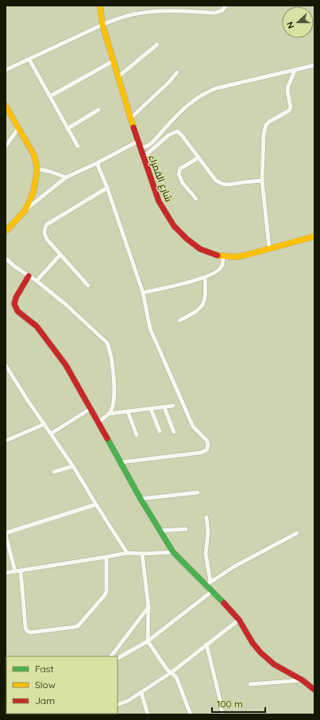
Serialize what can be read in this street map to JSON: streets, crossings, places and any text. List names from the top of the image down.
{
  "streets": {
    "street": ["شارع القمراء"]
  },
  "legend": ["Fast", "Slow", "Jam"],
  "scale_bar": "100 m",
  "north": "left"
}
